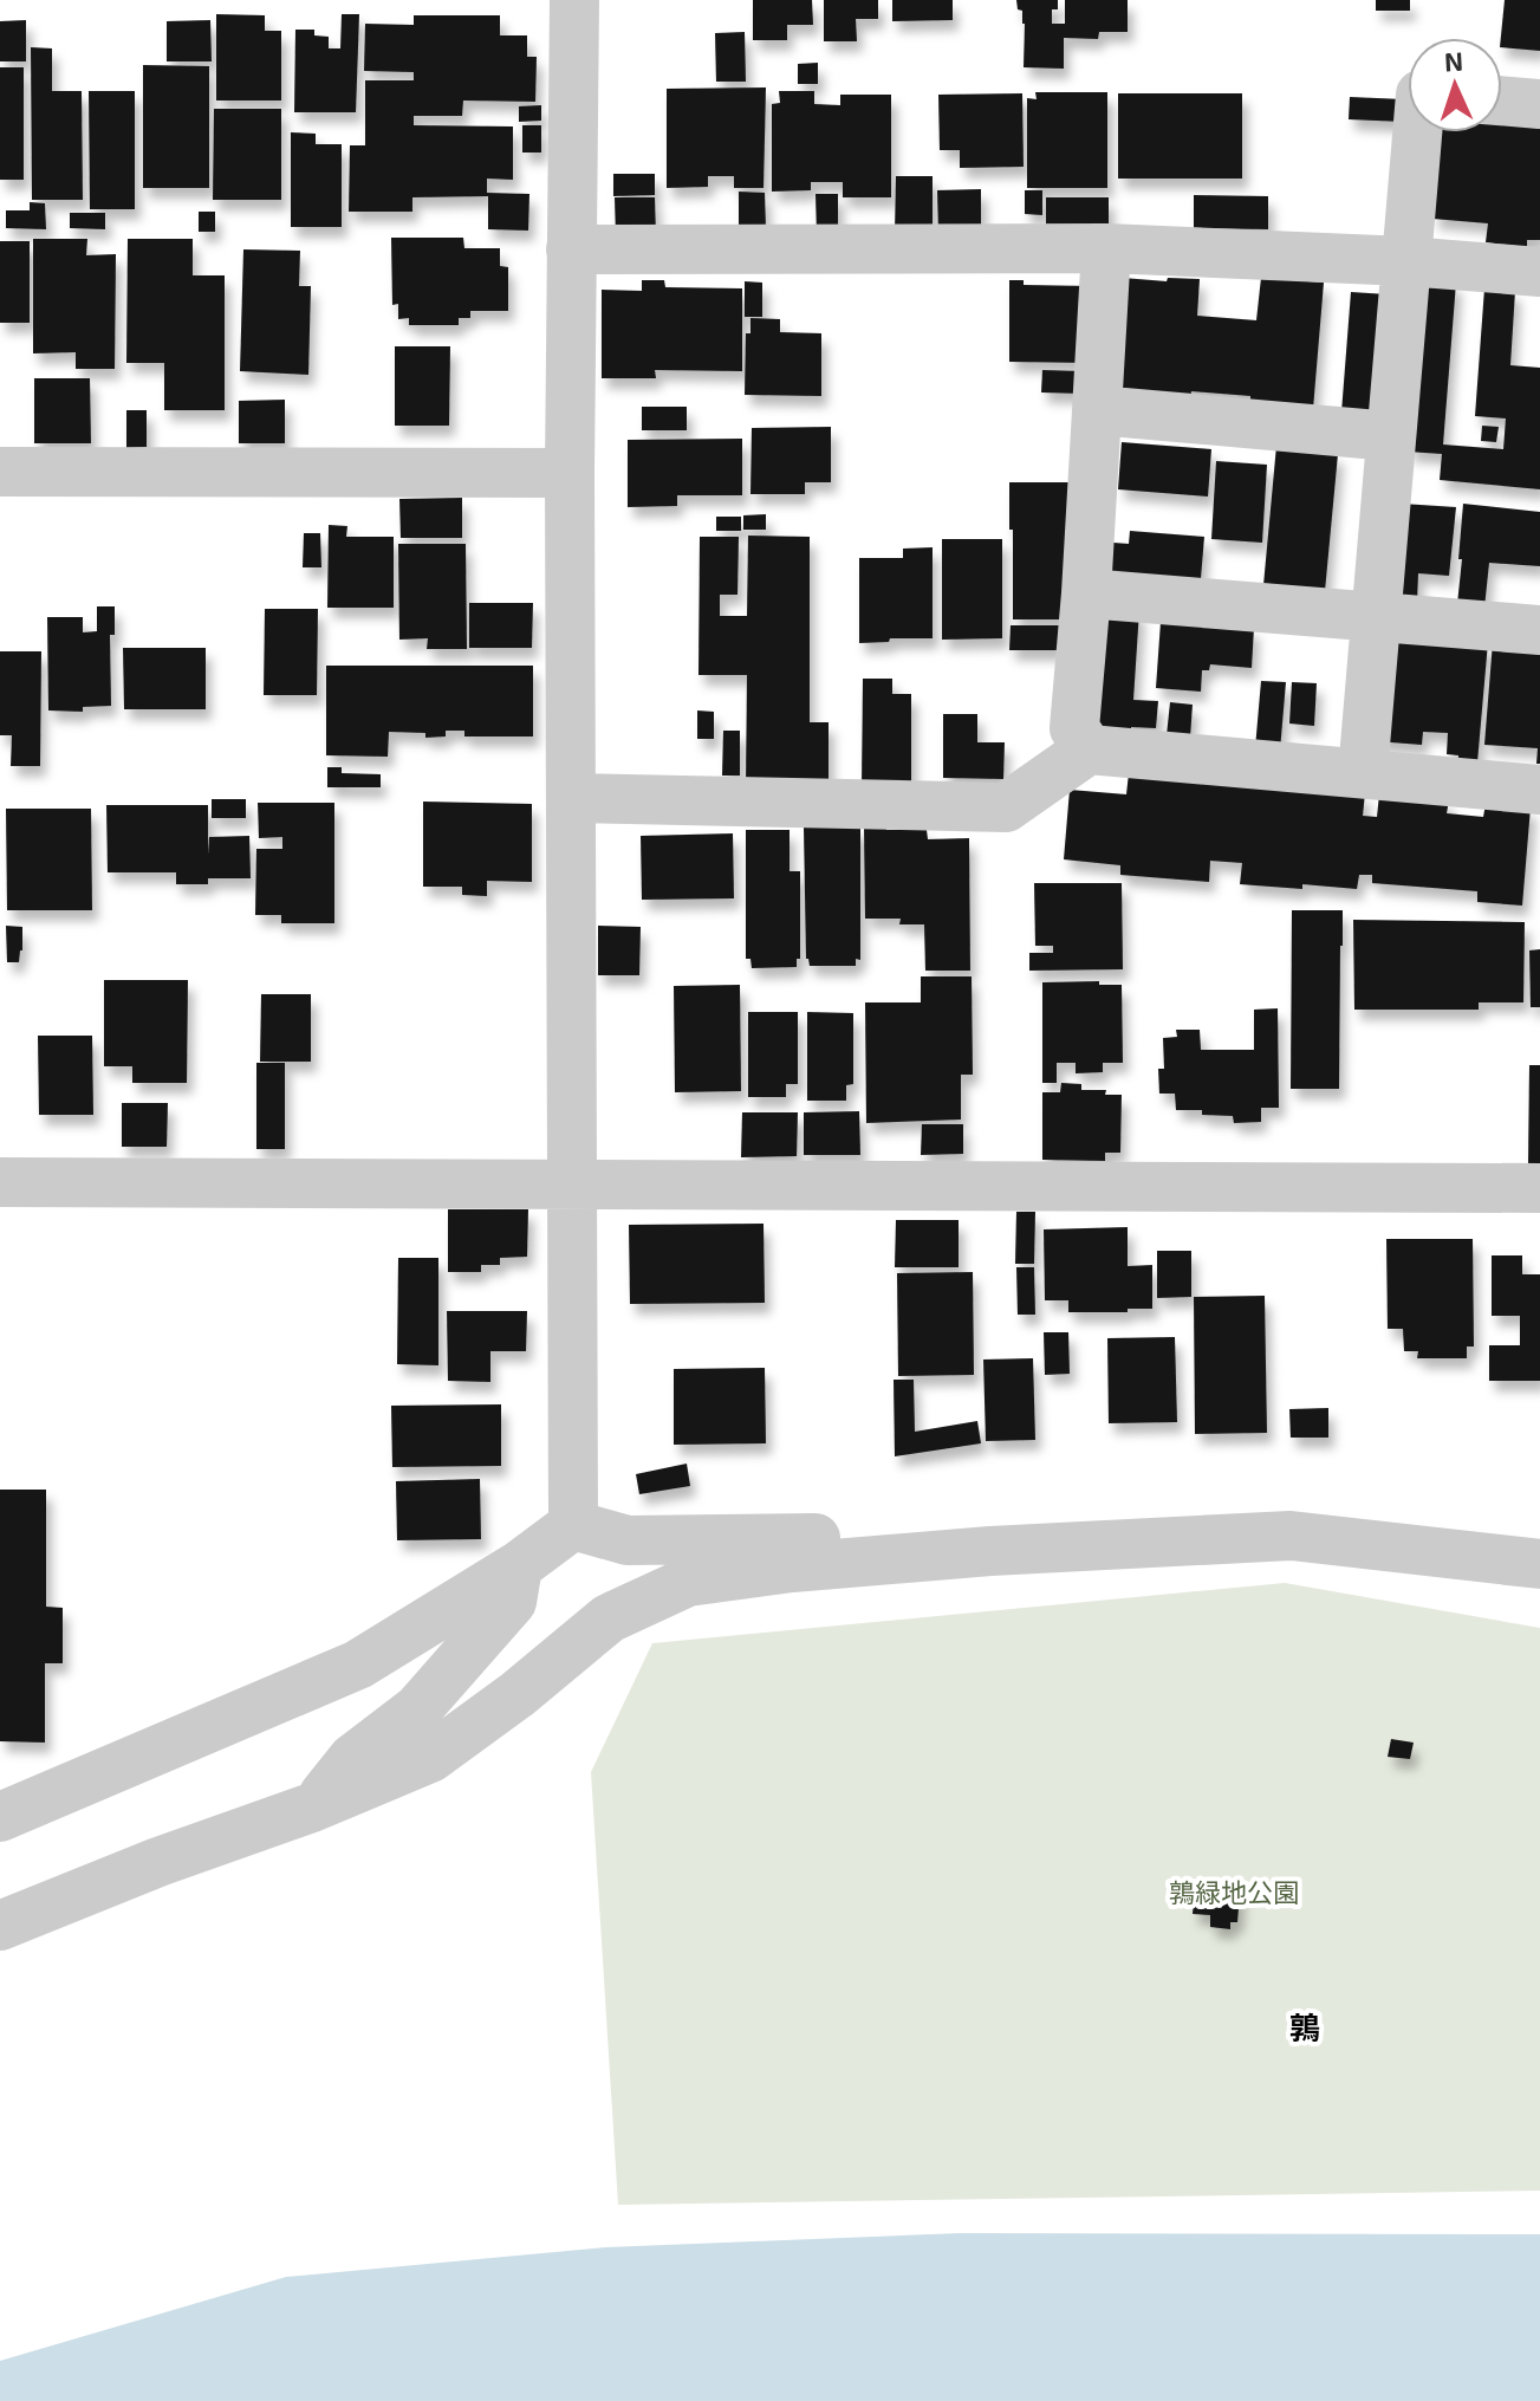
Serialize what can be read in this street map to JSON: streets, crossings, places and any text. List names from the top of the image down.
{
  "districts": ["鶉"],
  "parks": ["鶉緑地公園"],
  "north": "top"
}
